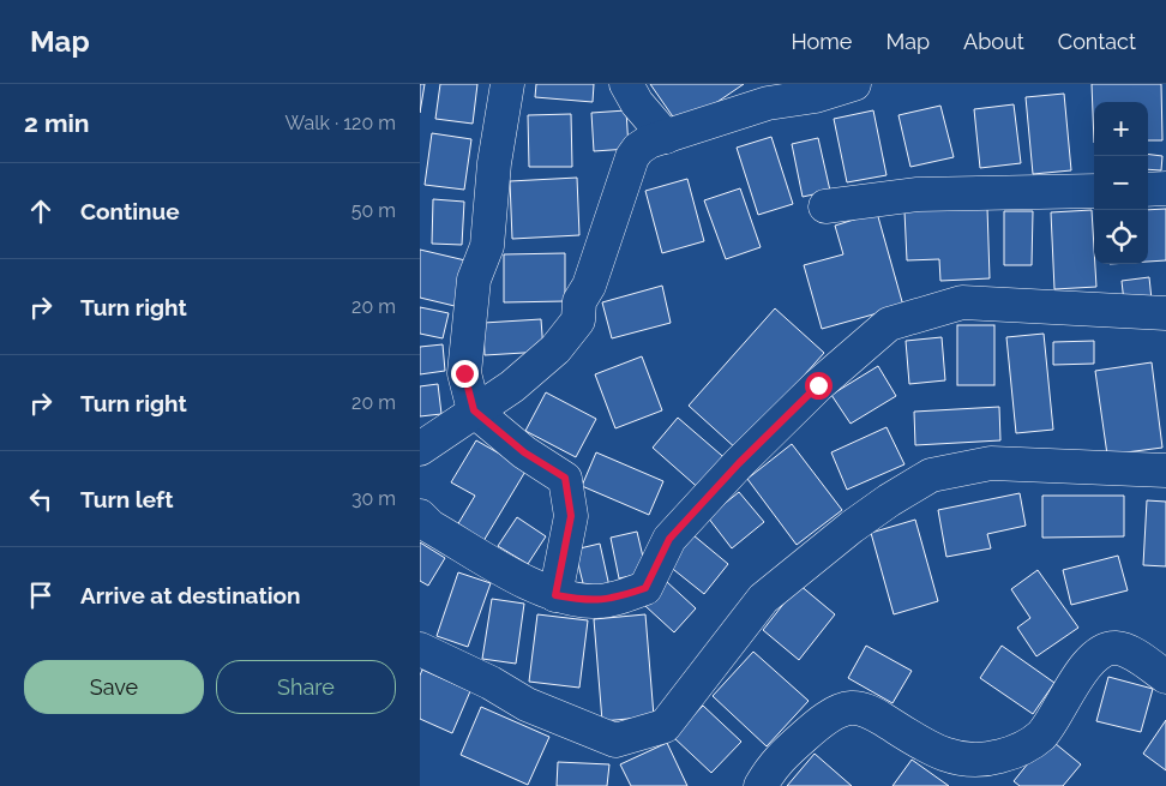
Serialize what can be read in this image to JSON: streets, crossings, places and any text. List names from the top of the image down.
{
  "page": {
    "header": "Map",
    "nav": [
      "Home",
      "Map",
      "About",
      "Contact"
    ],
    "heading": ["2 min", "Walk · 120 m"],
    "map_buttons": ["+", "−"],
    "list": [
      ["Continue", "50 m"],
      ["Turn right", "20 m"],
      ["Turn right", "20 m"],
      ["Turn left", "30 m"],
      "Arrive at destination"
    ],
    "buttons": ["Save", "Share"]
  }
}
